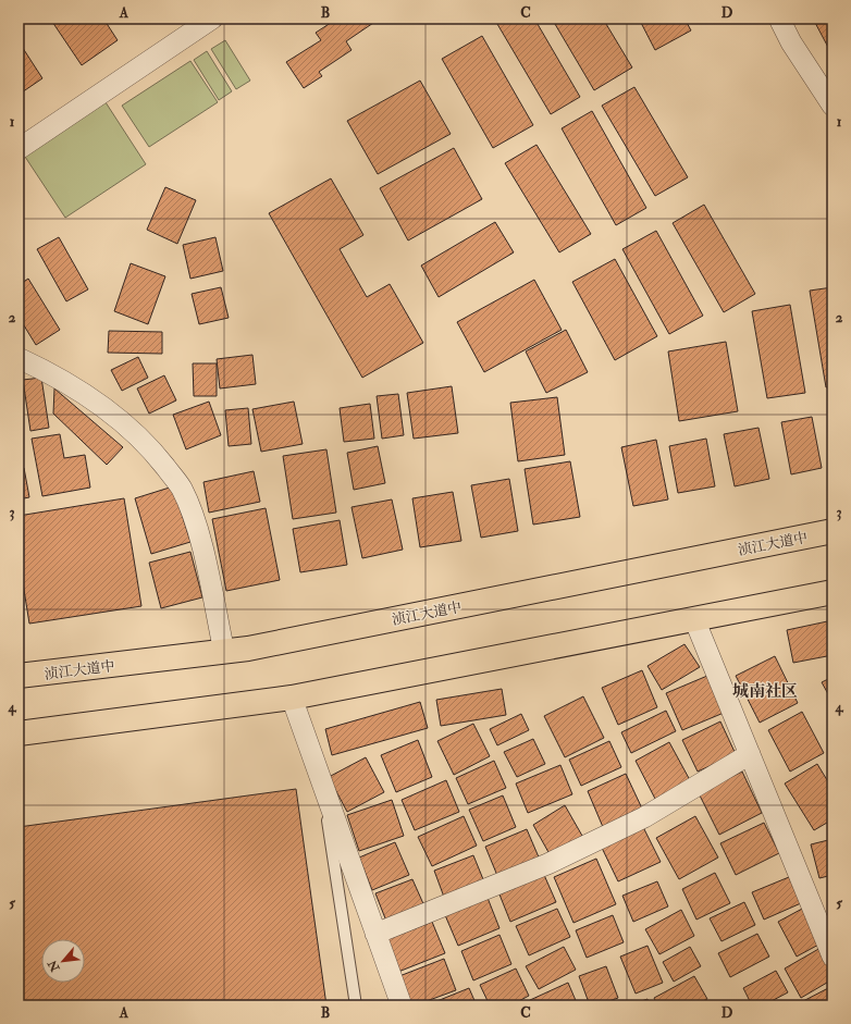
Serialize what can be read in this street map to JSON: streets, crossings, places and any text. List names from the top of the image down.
{
  "streets": {
    "main road": ["浈江大道中"]
  },
  "districts": ["城南社区"],
  "north": "bottom left",
  "grid": {
    "columns": [
      "A",
      "B",
      "C",
      "D"
    ],
    "rows": [
      "1",
      "2",
      "3",
      "4",
      "5"
    ]
  }
}
